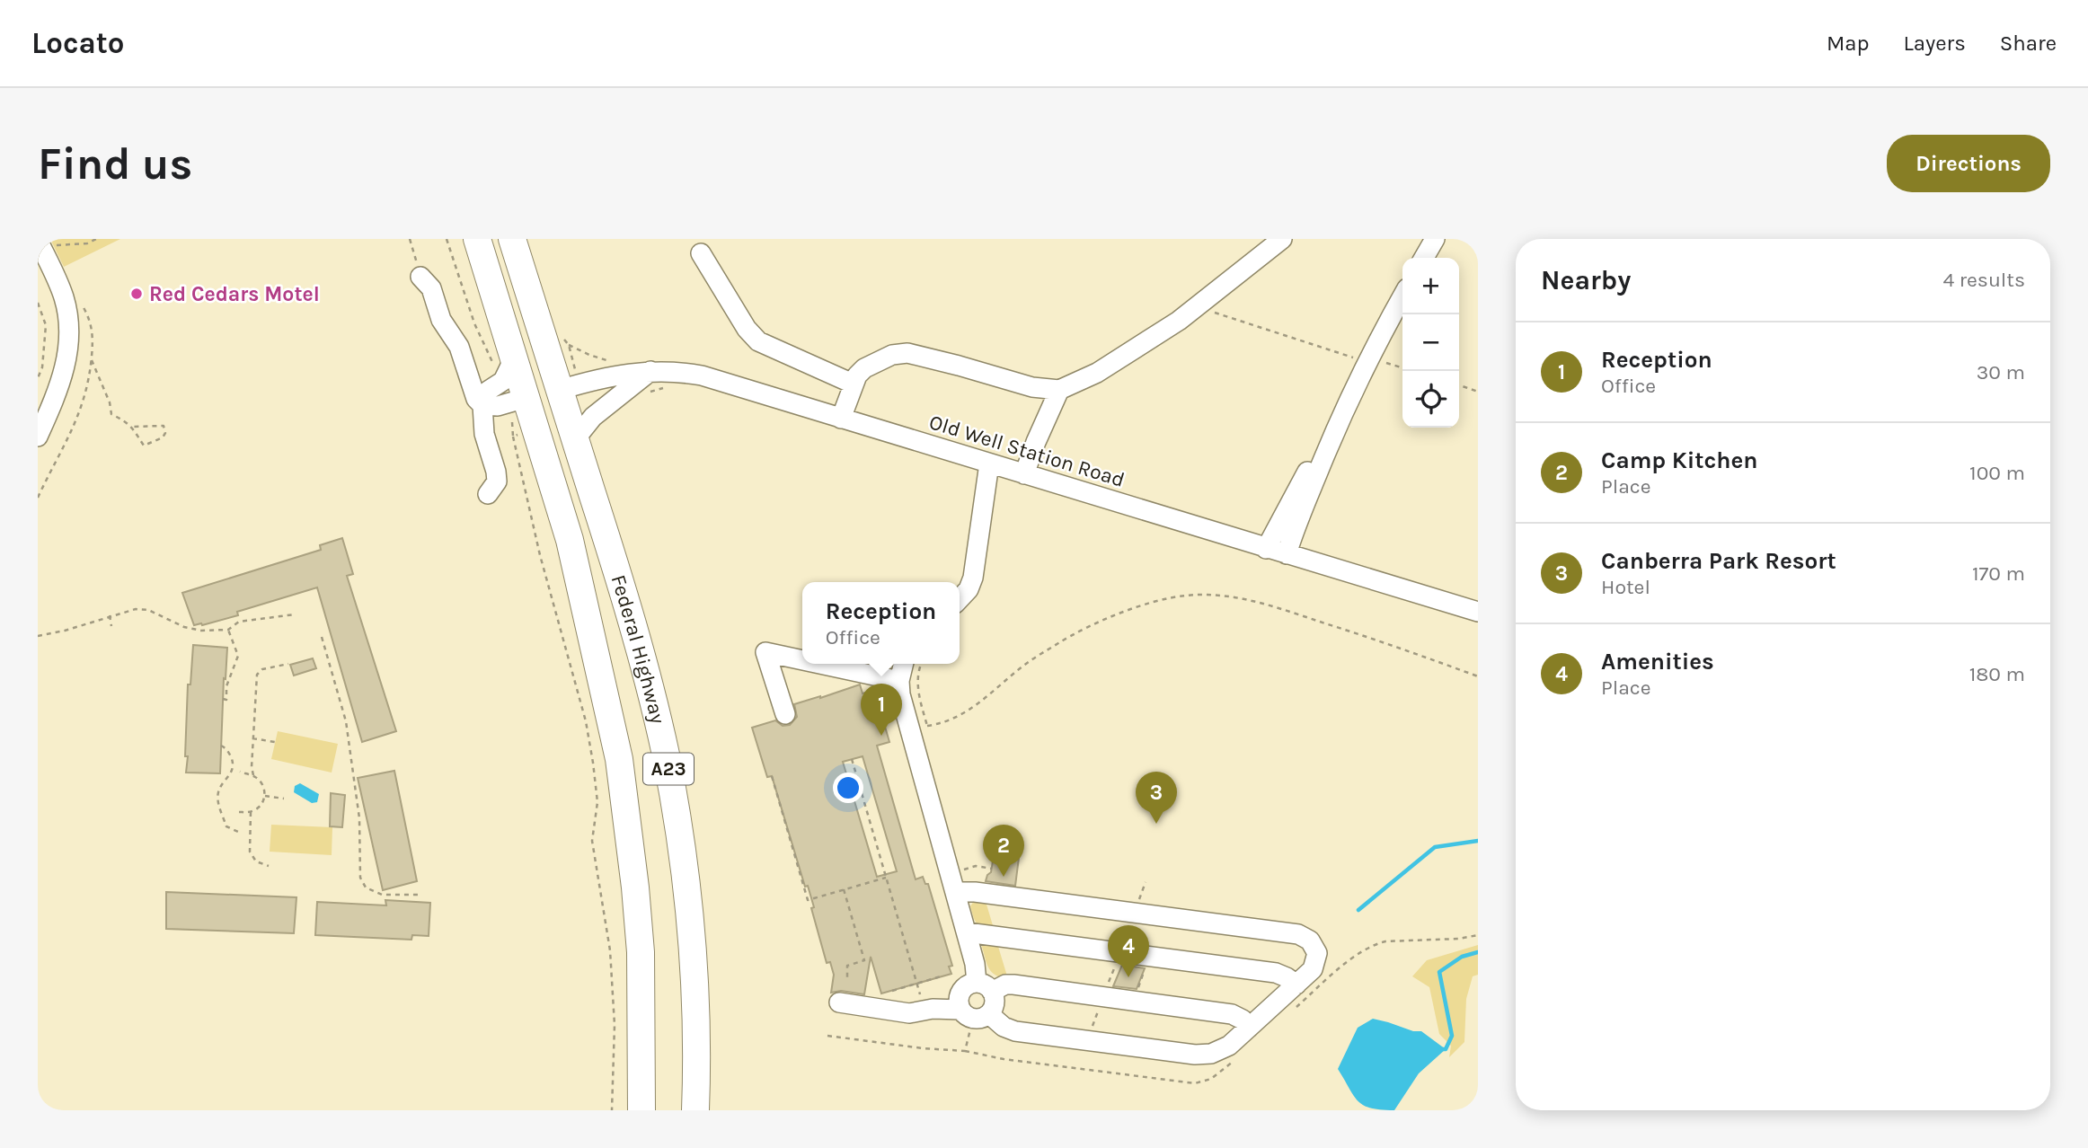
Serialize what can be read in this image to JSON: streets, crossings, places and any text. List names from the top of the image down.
{
  "streets": {
    "highway": ["Federal Highway", "A23"],
    "street": ["Old Well Station Road"]
  },
  "crossings": [
    ["Old Well Station Road", "Federal Highway"]
  ],
  "places": ["Red Cedars Motel"],
  "page": {
    "header": "Locato",
    "nav": ["Map", "Layers", "Share"],
    "buttons": "Directions",
    "title": "Find us",
    "heading": ["Nearby", "4 results"],
    "map_buttons": ["+", "−"],
    "list": [
      {
        "mark": "1",
        "name": "Reception",
        "note": "Office",
        "value": "30 m"
      },
      {
        "mark": "2",
        "name": "Camp Kitchen",
        "note": "Place",
        "value": "100 m"
      },
      {
        "mark": "3",
        "name": "Canberra Park Resort",
        "note": "Hotel",
        "value": "170 m"
      },
      {
        "mark": "4",
        "name": "Amenities",
        "note": "Place",
        "value": "180 m"
      }
    ],
    "popup": ["Reception", "Office"],
    "pins": [
      "1",
      "3",
      "2",
      "4"
    ]
  }
}
